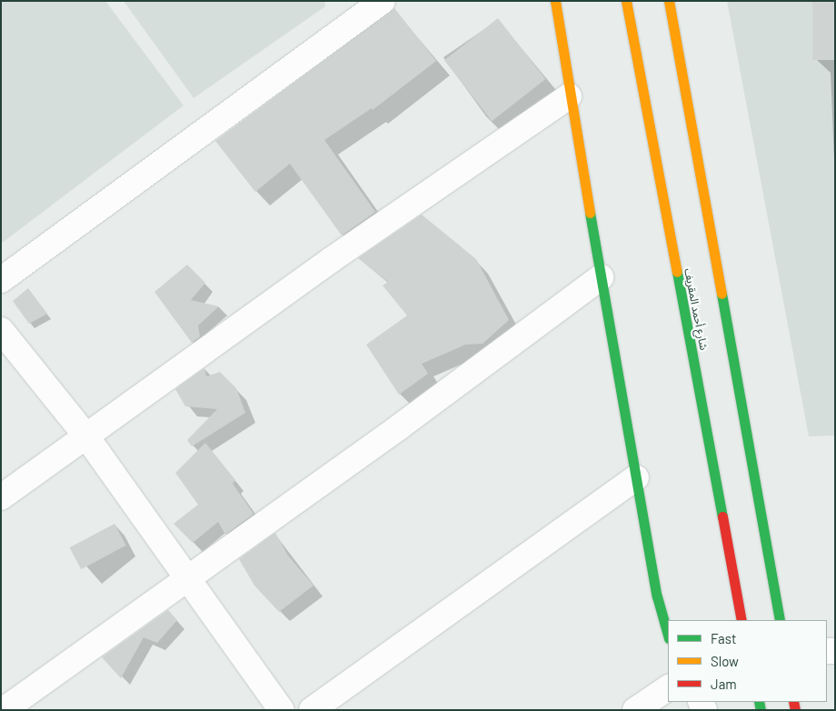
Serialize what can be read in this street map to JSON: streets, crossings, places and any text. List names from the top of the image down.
{
  "streets": {
    "main road": ["شارع أحمد المقريف"]
  },
  "legend": ["Fast", "Slow", "Jam"]
}
